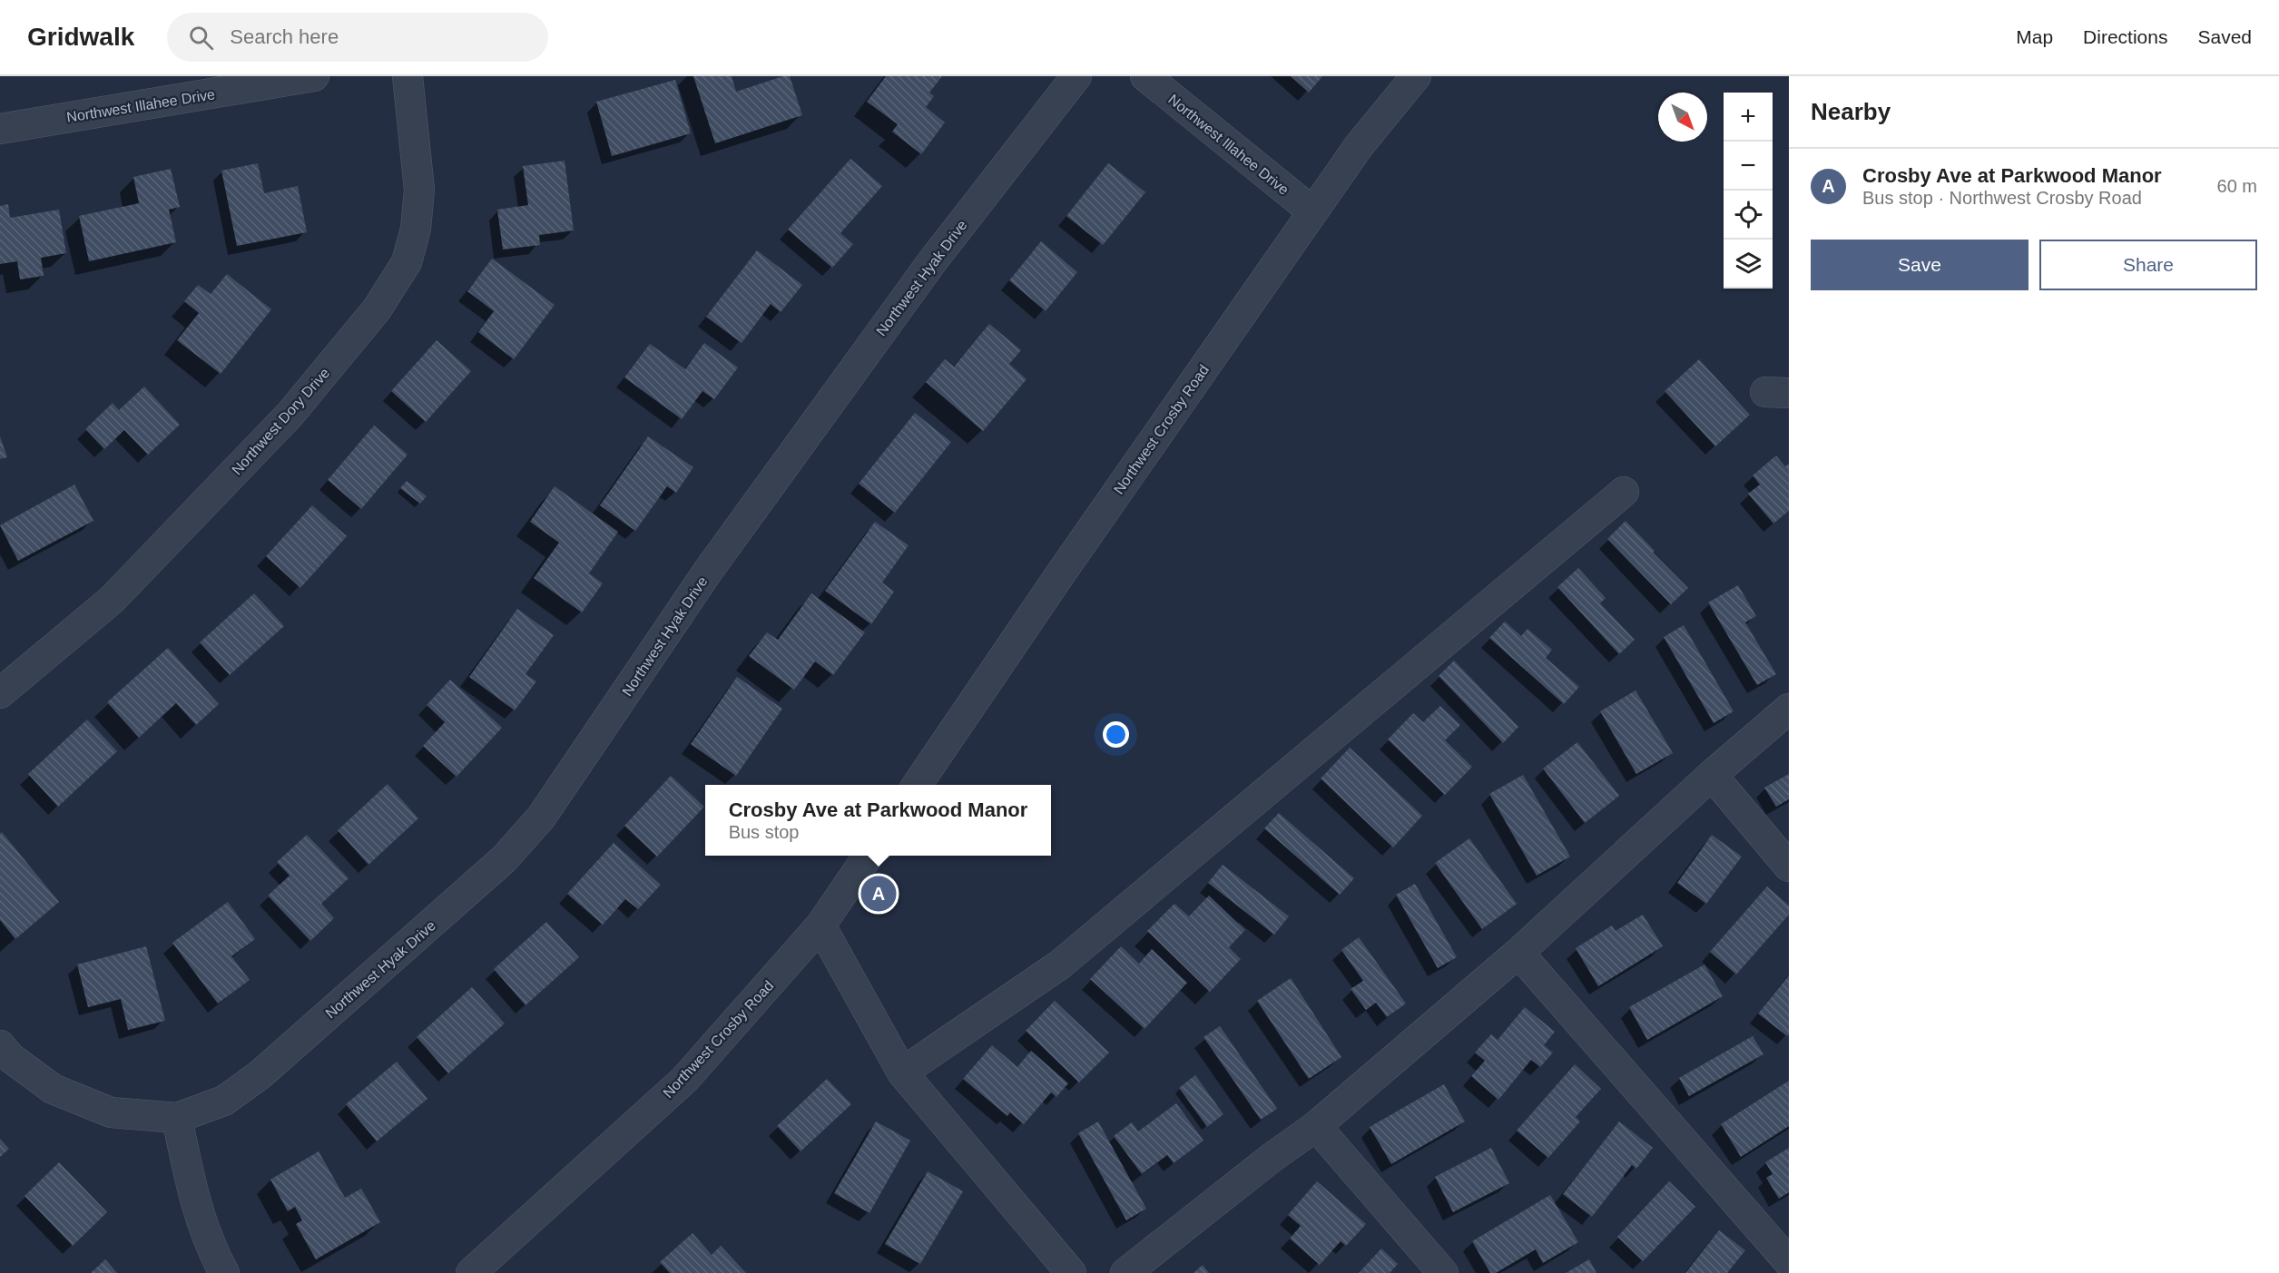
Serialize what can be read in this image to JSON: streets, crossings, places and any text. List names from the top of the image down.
{
  "streets": {
    "street": [
      "Northwest Illahee Drive",
      "Northwest Hyak Drive",
      "Northwest Dory Drive",
      "Northwest Crosby Road"
    ]
  },
  "crossings": [
    ["Northwest Illahee Drive", "Northwest Crosby Road"]
  ],
  "north": "bottom right",
  "page": {
    "header": "Gridwalk",
    "search": "Search here",
    "nav": ["Map", "Directions", "Saved"],
    "heading": "Nearby",
    "map_buttons": ["+", "−"],
    "list": [
      {
        "mark": "A",
        "name": "Crosby Ave at Parkwood Manor",
        "note": "Bus stop · Northwest Crosby Road",
        "value": "60 m"
      }
    ],
    "buttons": ["Save", "Share"],
    "popup": ["Crosby Ave at Parkwood Manor", "Bus stop"],
    "pins": "A"
  }
}
